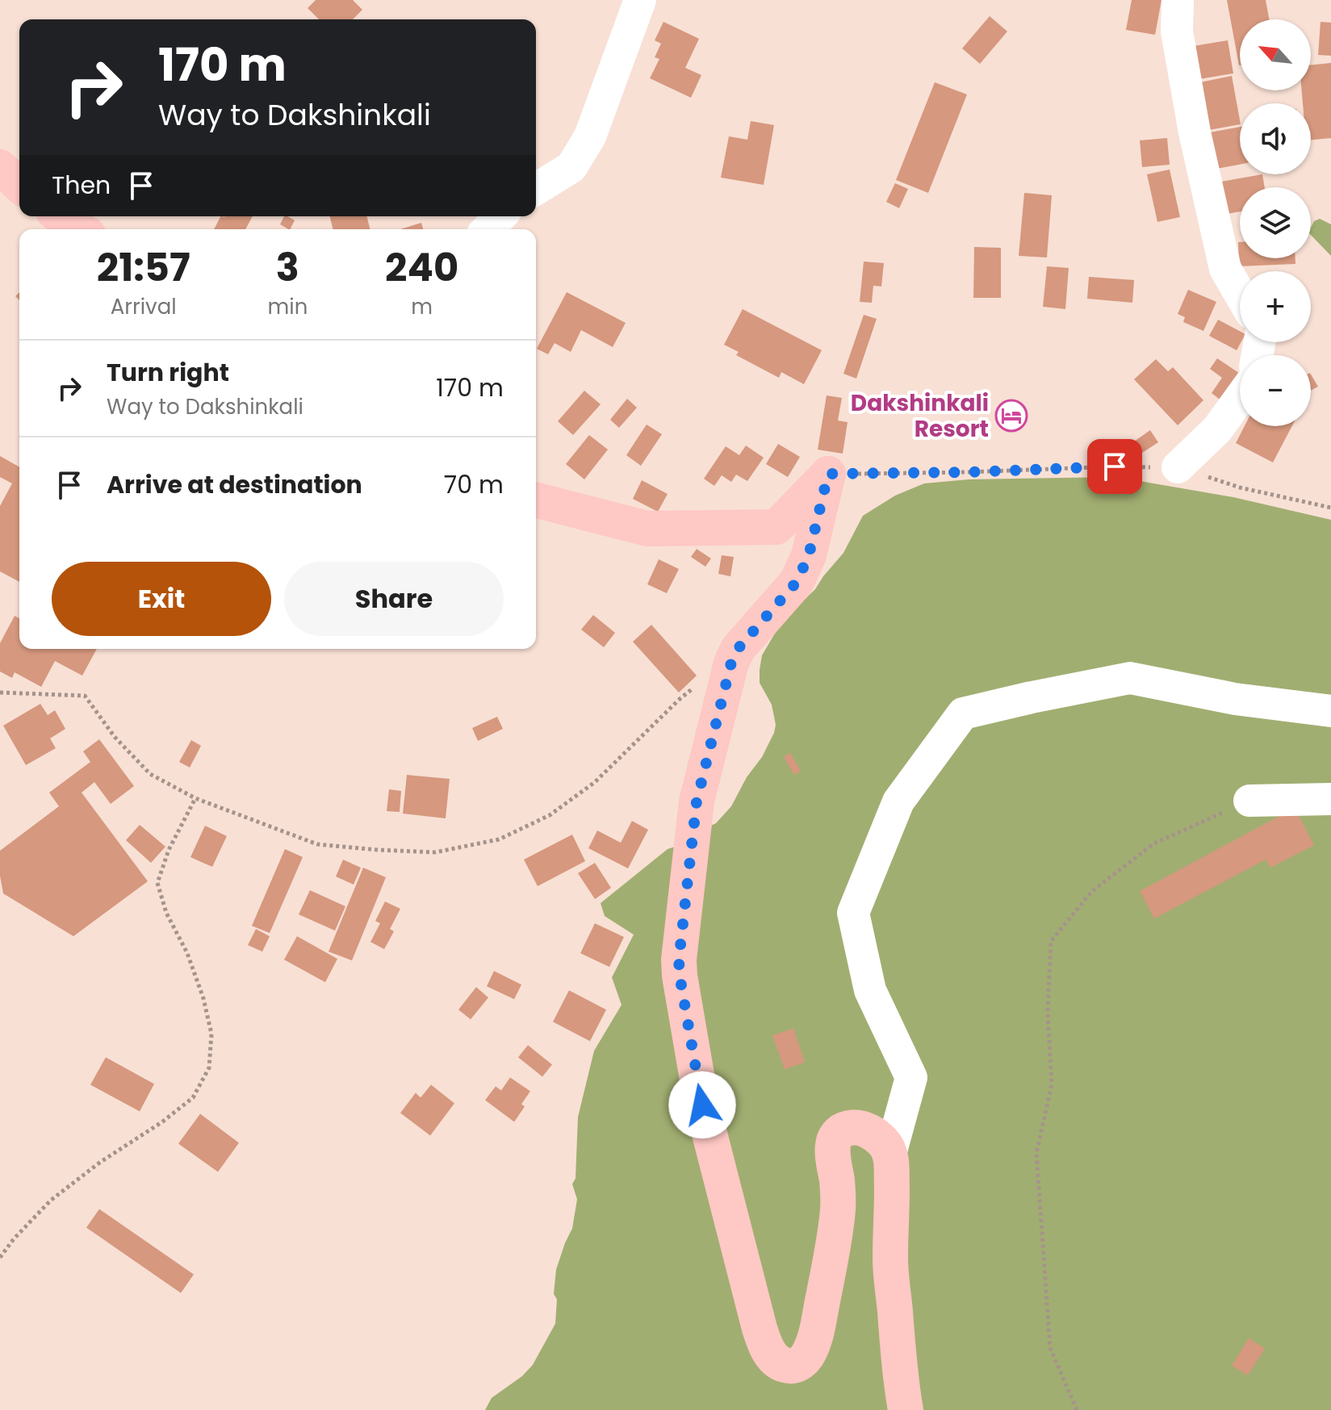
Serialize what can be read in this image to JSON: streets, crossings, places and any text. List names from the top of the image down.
{
  "places": {
    "hotel": ["Dakshinkali Resort"]
  },
  "north": "top left",
  "page": {
    "map_buttons": ["+", "−"],
    "turn": ["170 m", "Way to Dakshinkali"],
    "then": "Then",
    "eta": [
      "21:57",
      "Arrival",
      "3",
      "min",
      "240",
      "m"
    ],
    "list": [
      {
        "name": "Turn right",
        "note": "Way to Dakshinkali",
        "value": "170 m"
      },
      {
        "name": "Arrive at destination",
        "value": "70 m"
      }
    ],
    "buttons": ["Exit", "Share"]
  }
}
